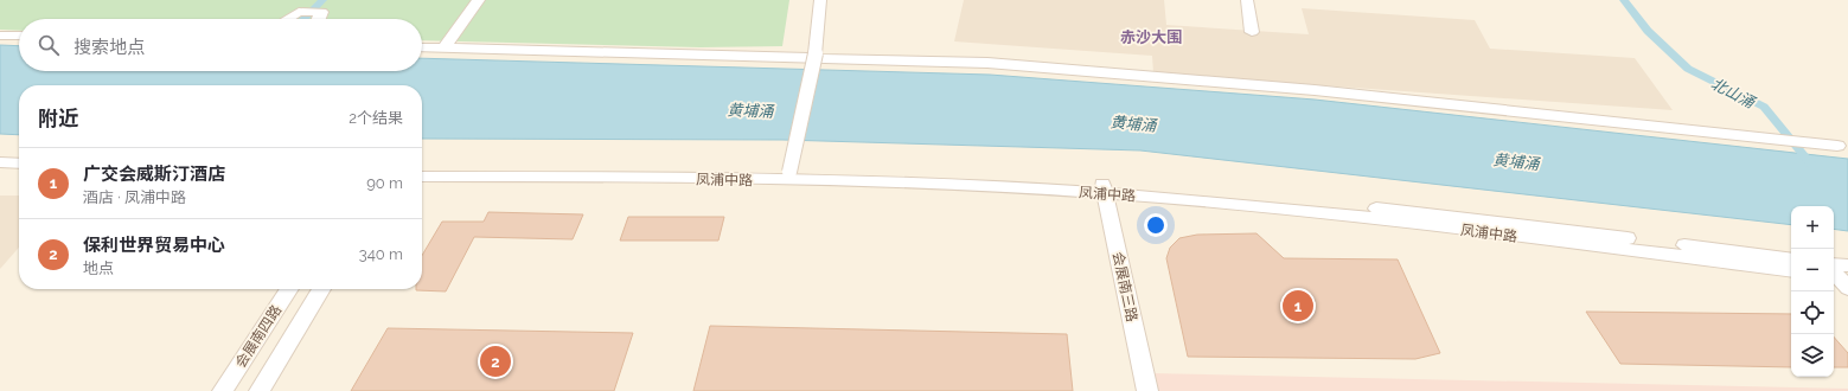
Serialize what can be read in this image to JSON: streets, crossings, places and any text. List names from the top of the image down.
{
  "streets": {
    "street": ["凤浦中路", "会展南三路", "会展南四路"]
  },
  "crossings": [
    ["凤浦中路", "会展南三路"]
  ],
  "districts": ["赤沙大围"],
  "water": ["北山涌", "黄埔涌"],
  "page": {
    "search": "搜索地点",
    "heading": ["附近", "2个结果"],
    "list": [
      {
        "mark": "1",
        "name": "广交会威斯汀酒店",
        "note": "酒店 · 凤浦中路",
        "value": "90 m"
      },
      {
        "mark": "2",
        "name": "保利世界贸易中心",
        "note": "地点",
        "value": "340 m"
      }
    ],
    "map_buttons": ["+", "−"],
    "pins": ["1", "2"]
  }
}
